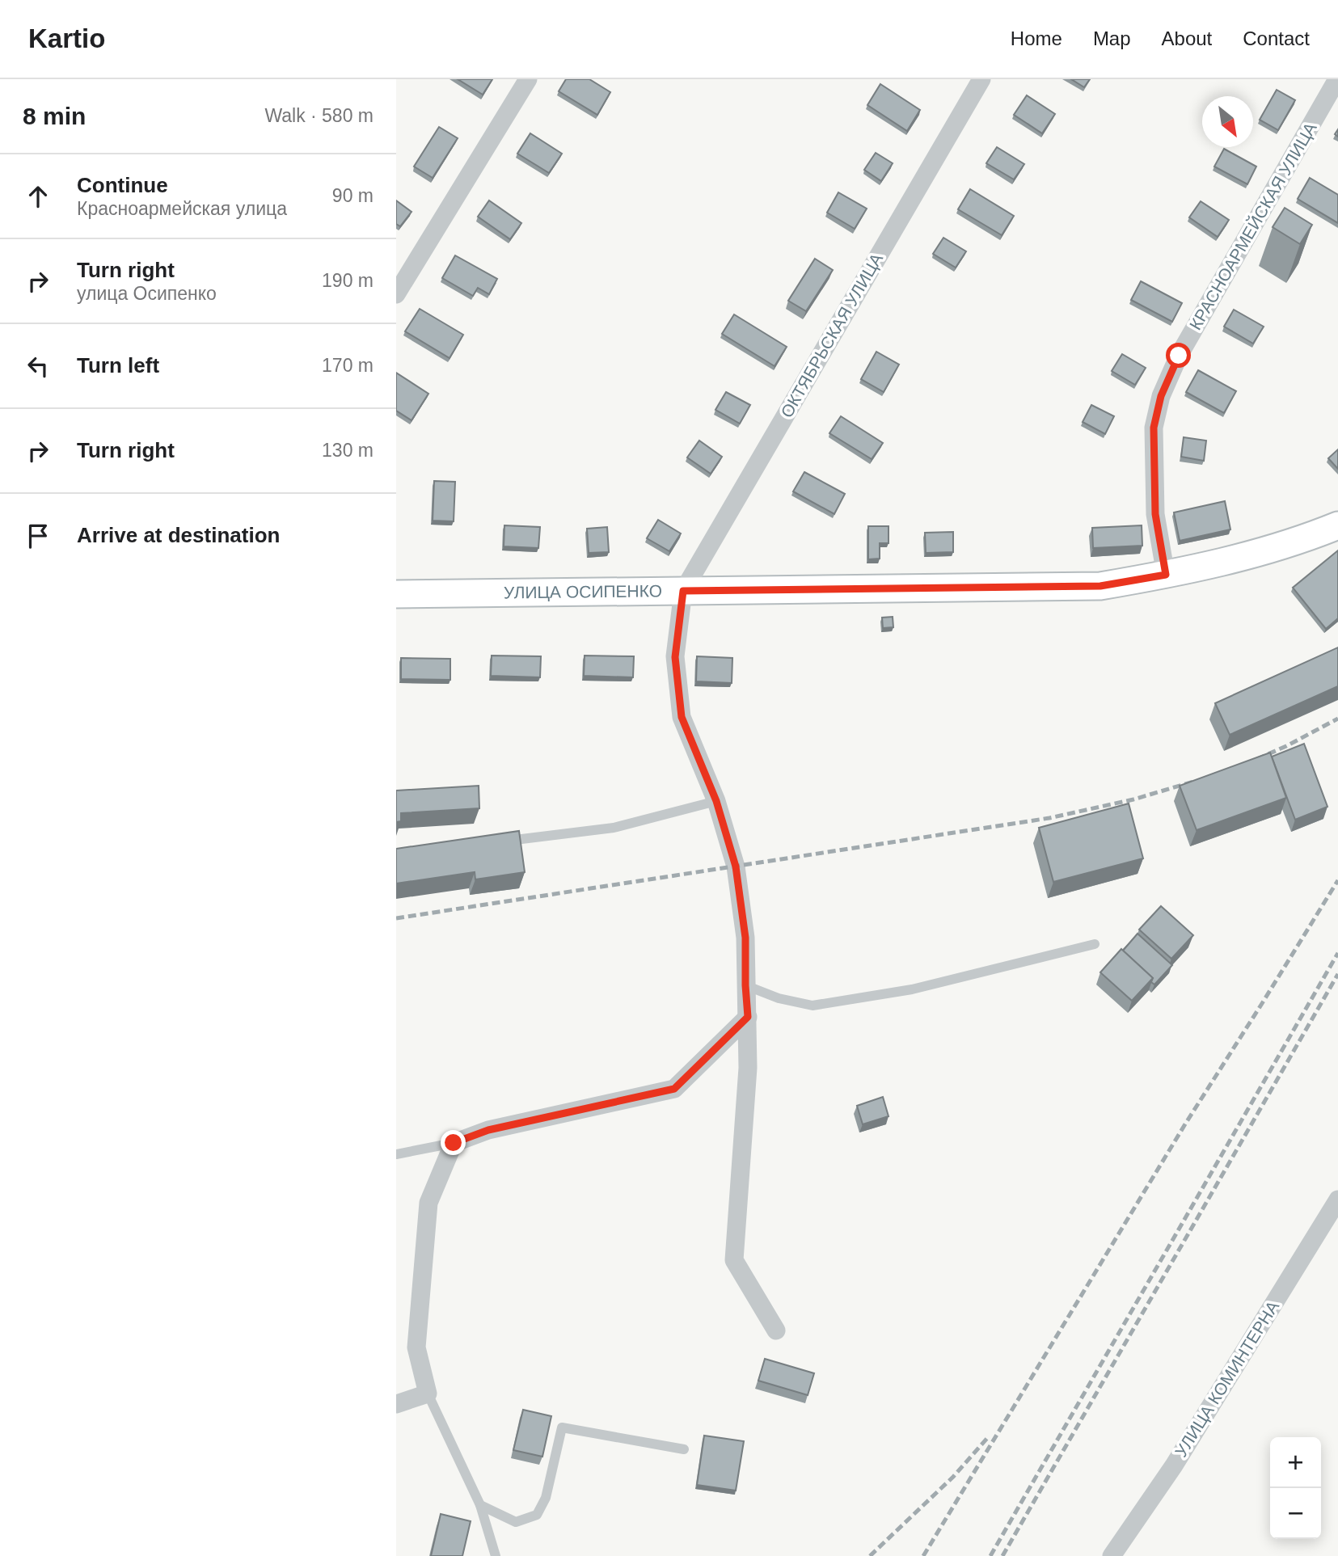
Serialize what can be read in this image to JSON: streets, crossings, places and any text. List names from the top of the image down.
{
  "streets": {
    "street": [
      "КРАСНОАРМЕЙСКАЯ УЛИЦА",
      "ОКТЯБРЬСКАЯ УЛИЦА",
      "УЛИЦА ОСИПЕНКО",
      "УЛИЦА КОМИНТЕРНА"
    ]
  },
  "crossings": [
    ["КРАСНОАРМЕЙСКАЯ УЛИЦА", "УЛИЦА ОСИПЕНКО"],
    ["ОКТЯБРЬСКАЯ УЛИЦА", "УЛИЦА ОСИПЕНКО"]
  ],
  "north": "bottom right",
  "page": {
    "header": "Kartio",
    "nav": [
      "Home",
      "Map",
      "About",
      "Contact"
    ],
    "heading": ["8 min", "Walk · 580 m"],
    "list": [
      ["Continue", "Красноармейская улица", "90 m"],
      ["Turn right", "улица Осипенко", "190 m"],
      ["Turn left", "170 m"],
      ["Turn right", "130 m"],
      "Arrive at destination"
    ],
    "map_buttons": ["+", "−"]
  }
}
